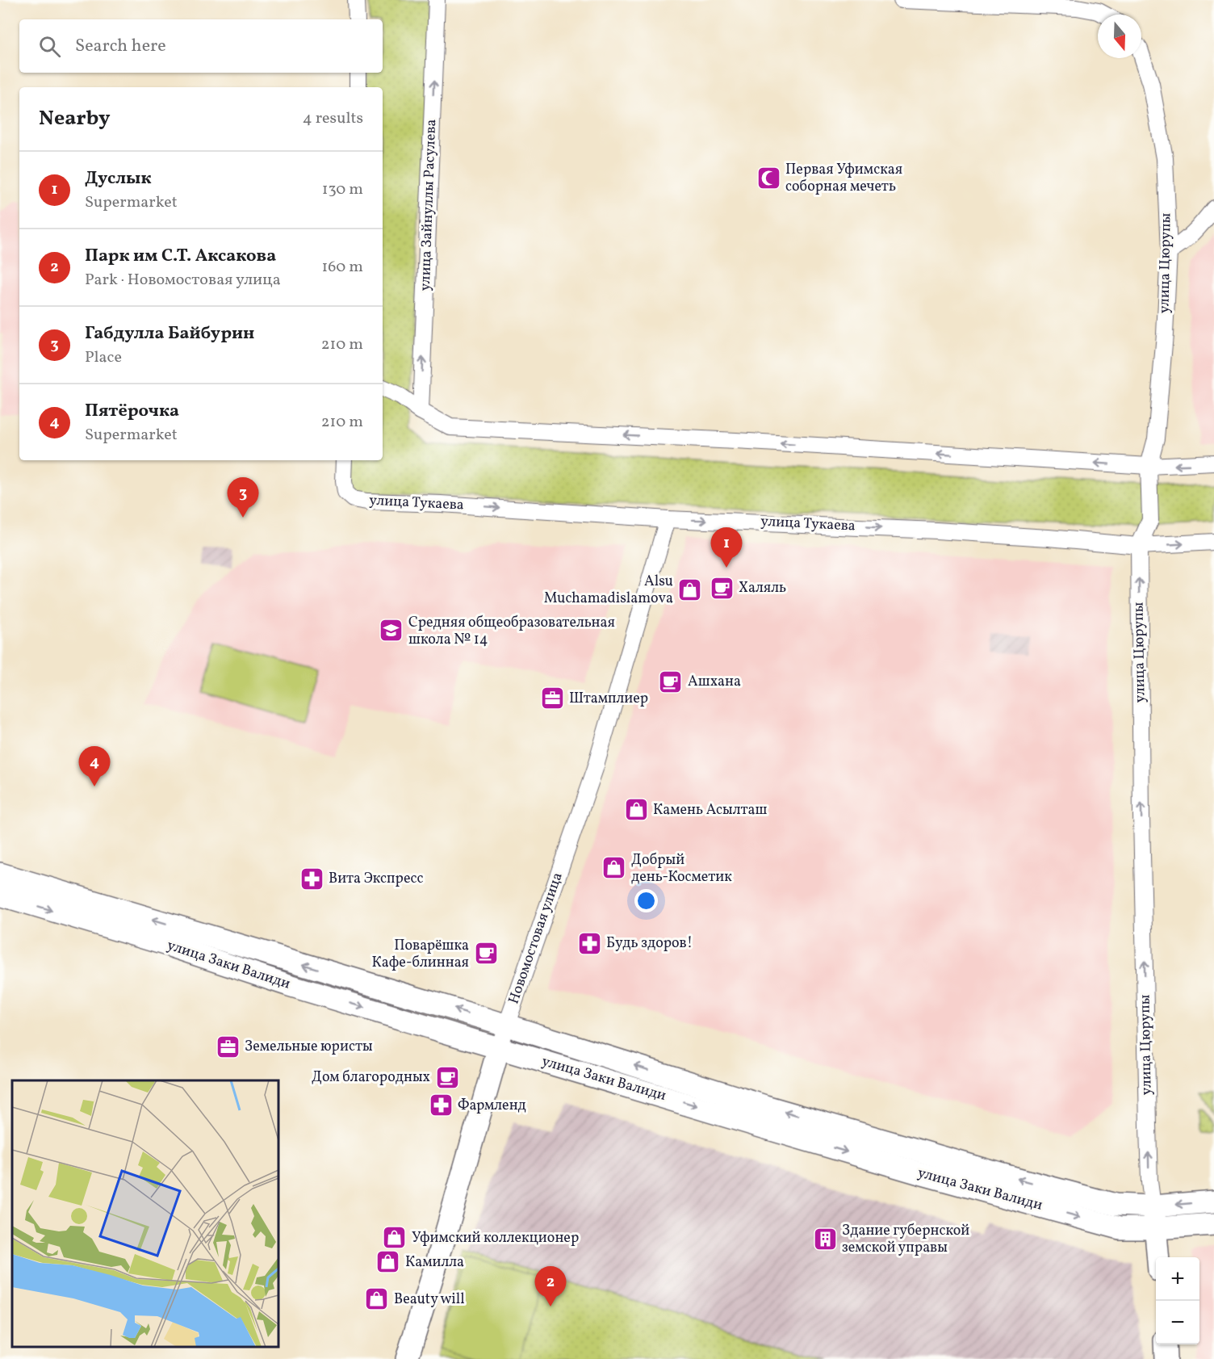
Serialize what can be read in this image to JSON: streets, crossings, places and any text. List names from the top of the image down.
{
  "streets": {
    "main road": ["улица Цюрупы", "Новомостовая улица", "улица Заки Валиди"],
    "street": ["улица Зайнуллы Расулева", "улица Тукаева"]
  },
  "crossings": [
    ["улица Цюрупы", "улица Тукаева"],
    ["улица Цюрупы", "улица Заки Валиди"],
    ["улица Тукаева", "Новомостовая улица"],
    ["Новомостовая улица", "улица Заки Валиди"]
  ],
  "one_way": ["улица Зайнуллы Расулева", "улица Цюрупы"],
  "places": {
    "mosque": ["Первая Уфимская соборная мечеть"],
    "cafe": [
      "Халяль",
      "Ашхана",
      "Поварёшка Кафе-блинная",
      "Дом благородных"
    ],
    "shop": [
      "Alsu Muchamadislamova",
      "Камень Асылташ",
      "Добрый день-Косметик",
      "Уфимский коллекционер",
      "Камилла",
      "Beauty will"
    ],
    "school or university": ["Средняя общеобразовательная школа № 14"],
    "office": ["Штамплиер", "Земельные юристы"],
    "pharmacy": ["Вита Экспресс", "Будь здоров!", "Фармленд"],
    "building": ["Здание губернской земской управы"]
  },
  "north": "bottom",
  "page": {
    "search": "Search here",
    "heading": ["Nearby", "4 results"],
    "list": [
      {
        "mark": "1",
        "name": "Дуслык",
        "note": "Supermarket",
        "value": "130 m"
      },
      {
        "mark": "2",
        "name": "Парк им С.Т. Аксакова",
        "note": "Park · Новомостовая улица",
        "value": "160 m"
      },
      {
        "mark": "3",
        "name": "Габдулла Байбурин",
        "note": "Place",
        "value": "210 m"
      },
      {
        "mark": "4",
        "name": "Пятёрочка",
        "note": "Supermarket",
        "value": "210 m"
      }
    ],
    "pins": [
      "3",
      "1",
      "4",
      "2"
    ],
    "map_buttons": ["+", "−"]
  }
}
